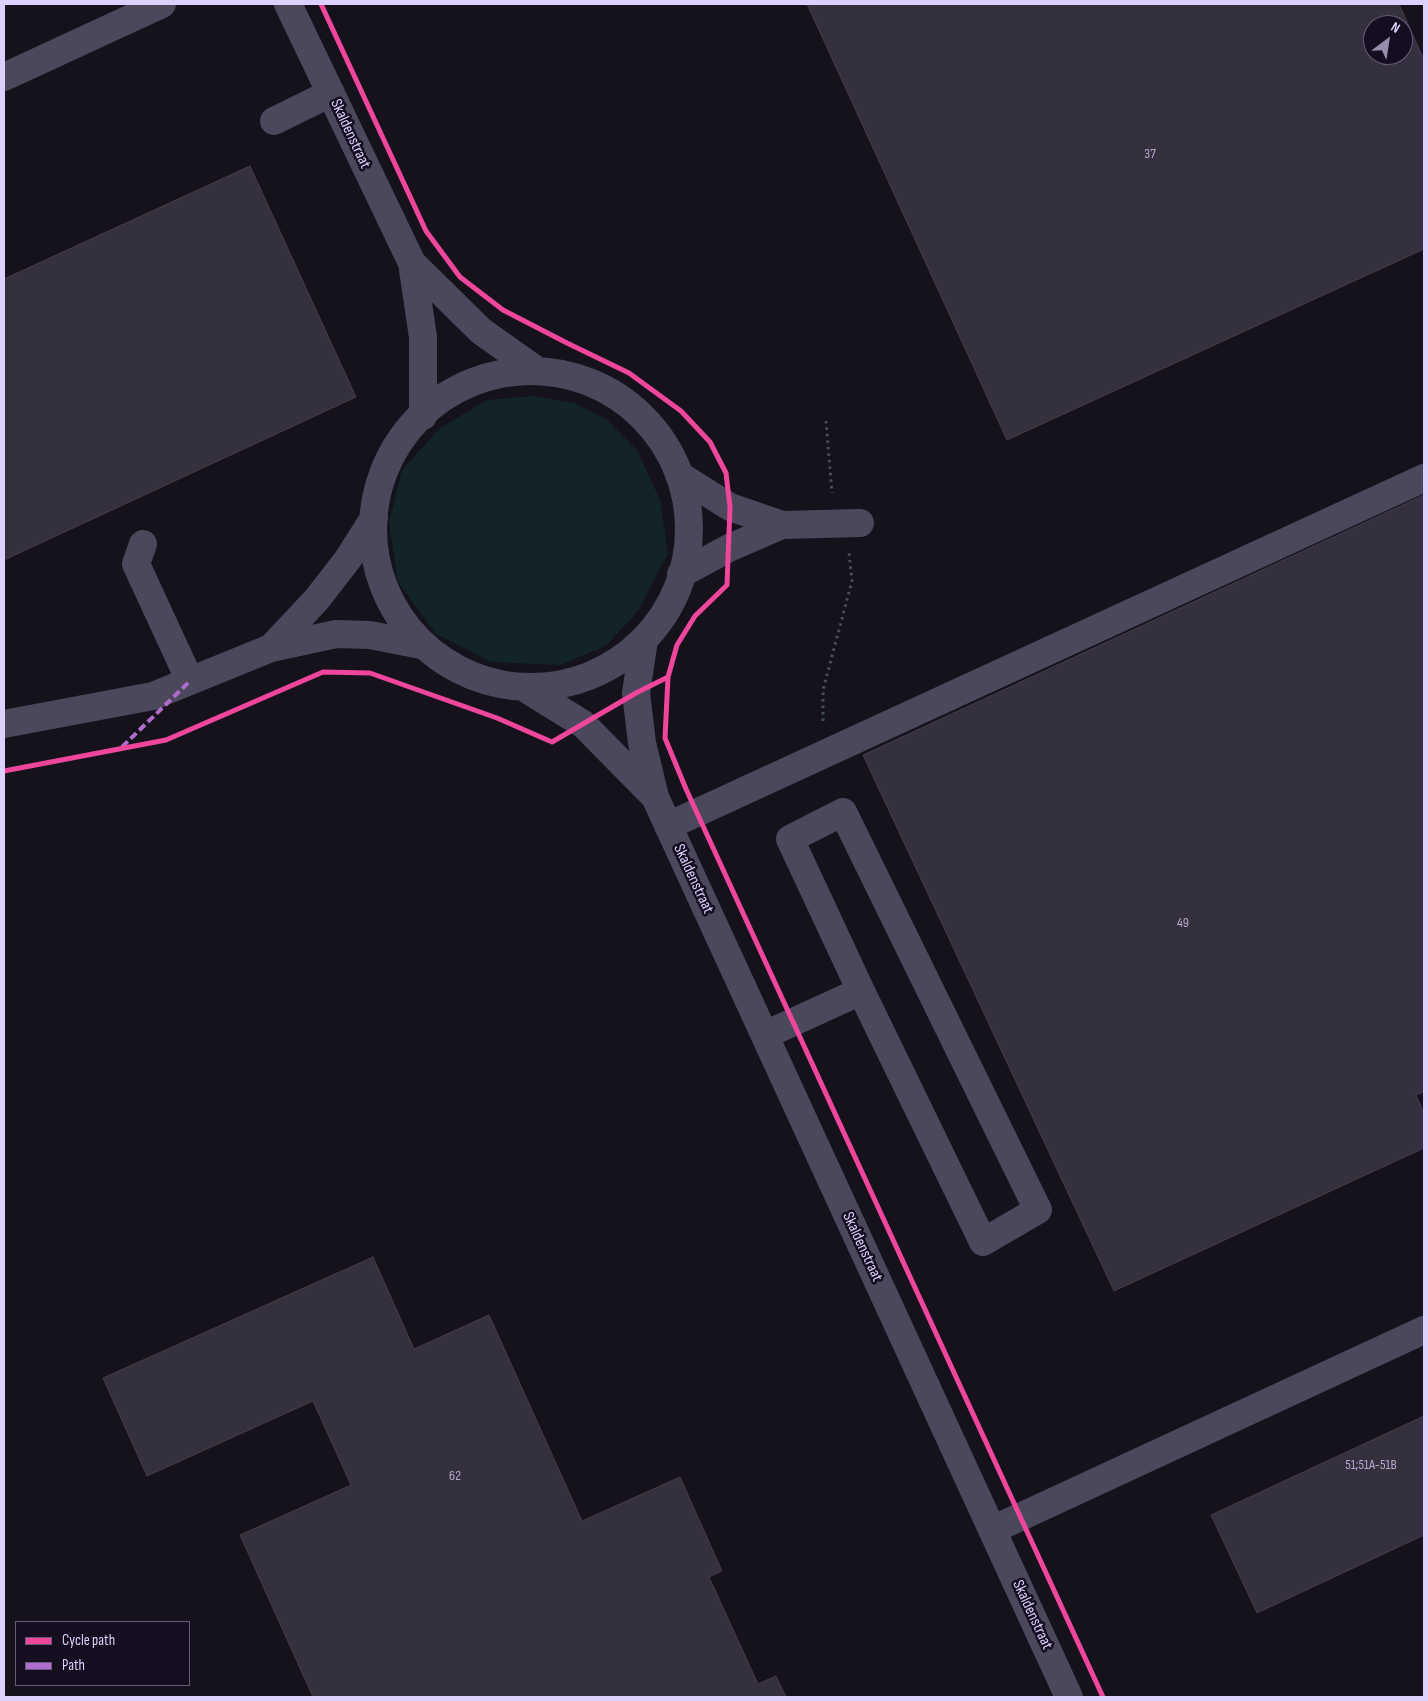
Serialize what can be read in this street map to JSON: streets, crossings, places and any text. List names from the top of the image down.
{
  "streets": {
    "street": ["Skaldenstraat"]
  },
  "house_numbers": [
    "37",
    "49",
    "51;51A-51B",
    "62"
  ],
  "legend": ["Cycle path", "Path"],
  "north": "top right"
}
